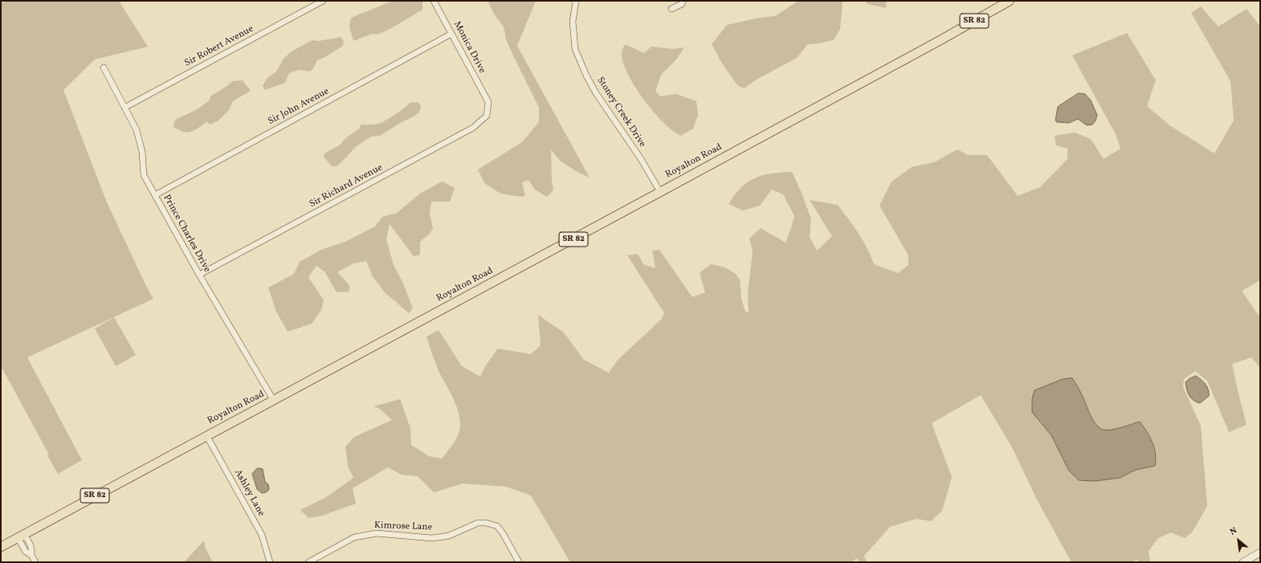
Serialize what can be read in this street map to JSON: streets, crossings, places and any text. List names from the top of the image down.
{
  "streets": {
    "main road": ["SR 82", "Royalton Road"],
    "street": [
      "Sir Robert Avenue",
      "Monica Drive",
      "Sir John Avenue",
      "Stoney Creek Drive",
      "Sir Richard Avenue",
      "Prince Charles Drive",
      "Ashley Lane",
      "Kimrose Lane"
    ]
  },
  "crossings": [
    ["SR 82", "Royalton Road"],
    ["Sir Robert Avenue", "Prince Charles Drive"],
    ["Monica Drive", "Sir John Avenue"],
    ["Monica Drive", "Sir Richard Avenue"],
    ["Sir John Avenue", "Prince Charles Drive"],
    ["Stoney Creek Drive", "Royalton Road"],
    ["Royalton Road", "Prince Charles Drive"],
    ["Royalton Road", "Ashley Lane"],
    ["Sir Richard Avenue", "Prince Charles Drive"]
  ],
  "north": "top left"
}
